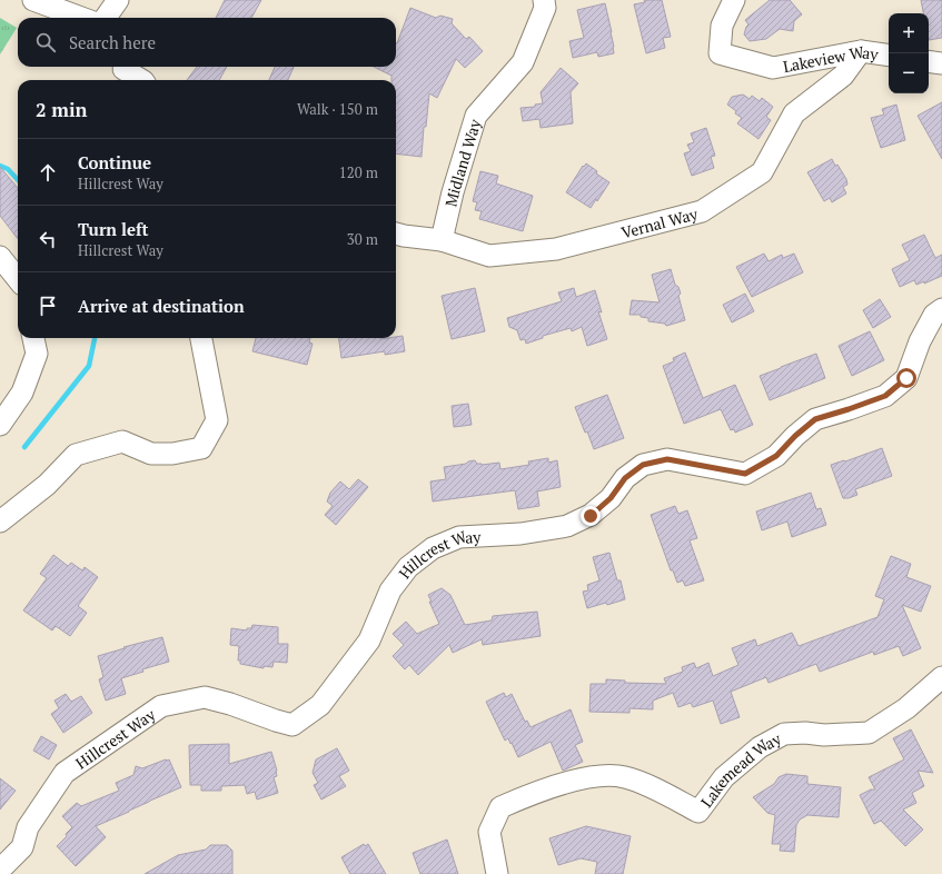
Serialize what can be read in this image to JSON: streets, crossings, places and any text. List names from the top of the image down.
{
  "streets": {
    "street": [
      "Lakeview Way",
      "Midland Way",
      "Vernal Way",
      "Hillcrest Way",
      "Lakemead Way"
    ]
  },
  "crossings": [
    ["Lakeview Way", "Vernal Way"],
    ["Midland Way", "Vernal Way"]
  ],
  "page": {
    "map_buttons": ["+", "−"],
    "search": "Search here",
    "heading": ["2 min", "Walk · 150 m"],
    "list": [
      ["Continue", "Hillcrest Way", "120 m"],
      ["Turn left", "Hillcrest Way", "30 m"],
      "Arrive at destination"
    ]
  }
}
